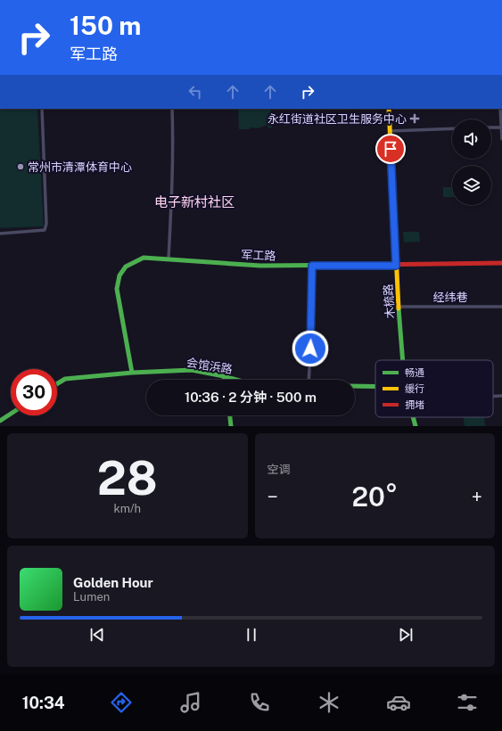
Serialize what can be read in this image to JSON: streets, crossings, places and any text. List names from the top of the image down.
{
  "streets": {
    "street": [
      "军工路",
      "经纬巷",
      "木梳路",
      "会馆浜路"
    ]
  },
  "crossings": [
    ["军工路", "木梳路"],
    ["军工路", "会馆浜路"],
    ["经纬巷", "木梳路"]
  ],
  "districts": ["电子新村社区"],
  "places": {
    "health": ["永红街道社区卫生服务中心"],
    "other": ["常州市清潭体育中心"]
  },
  "legend": ["畅通", "缓行", "拥堵"],
  "page": {
    "turn": ["150 m", "军工路"],
    "limit": "30",
    "trip": "10:36 · 2 分钟 · 500 m",
    "tile": [
      ["28", "km/h"],
      "空调"
    ],
    "heat": ["−", "20°", "+"],
    "song": ["Golden Hour", "Lumen"],
    "tabs": "10:34"
  }
}
